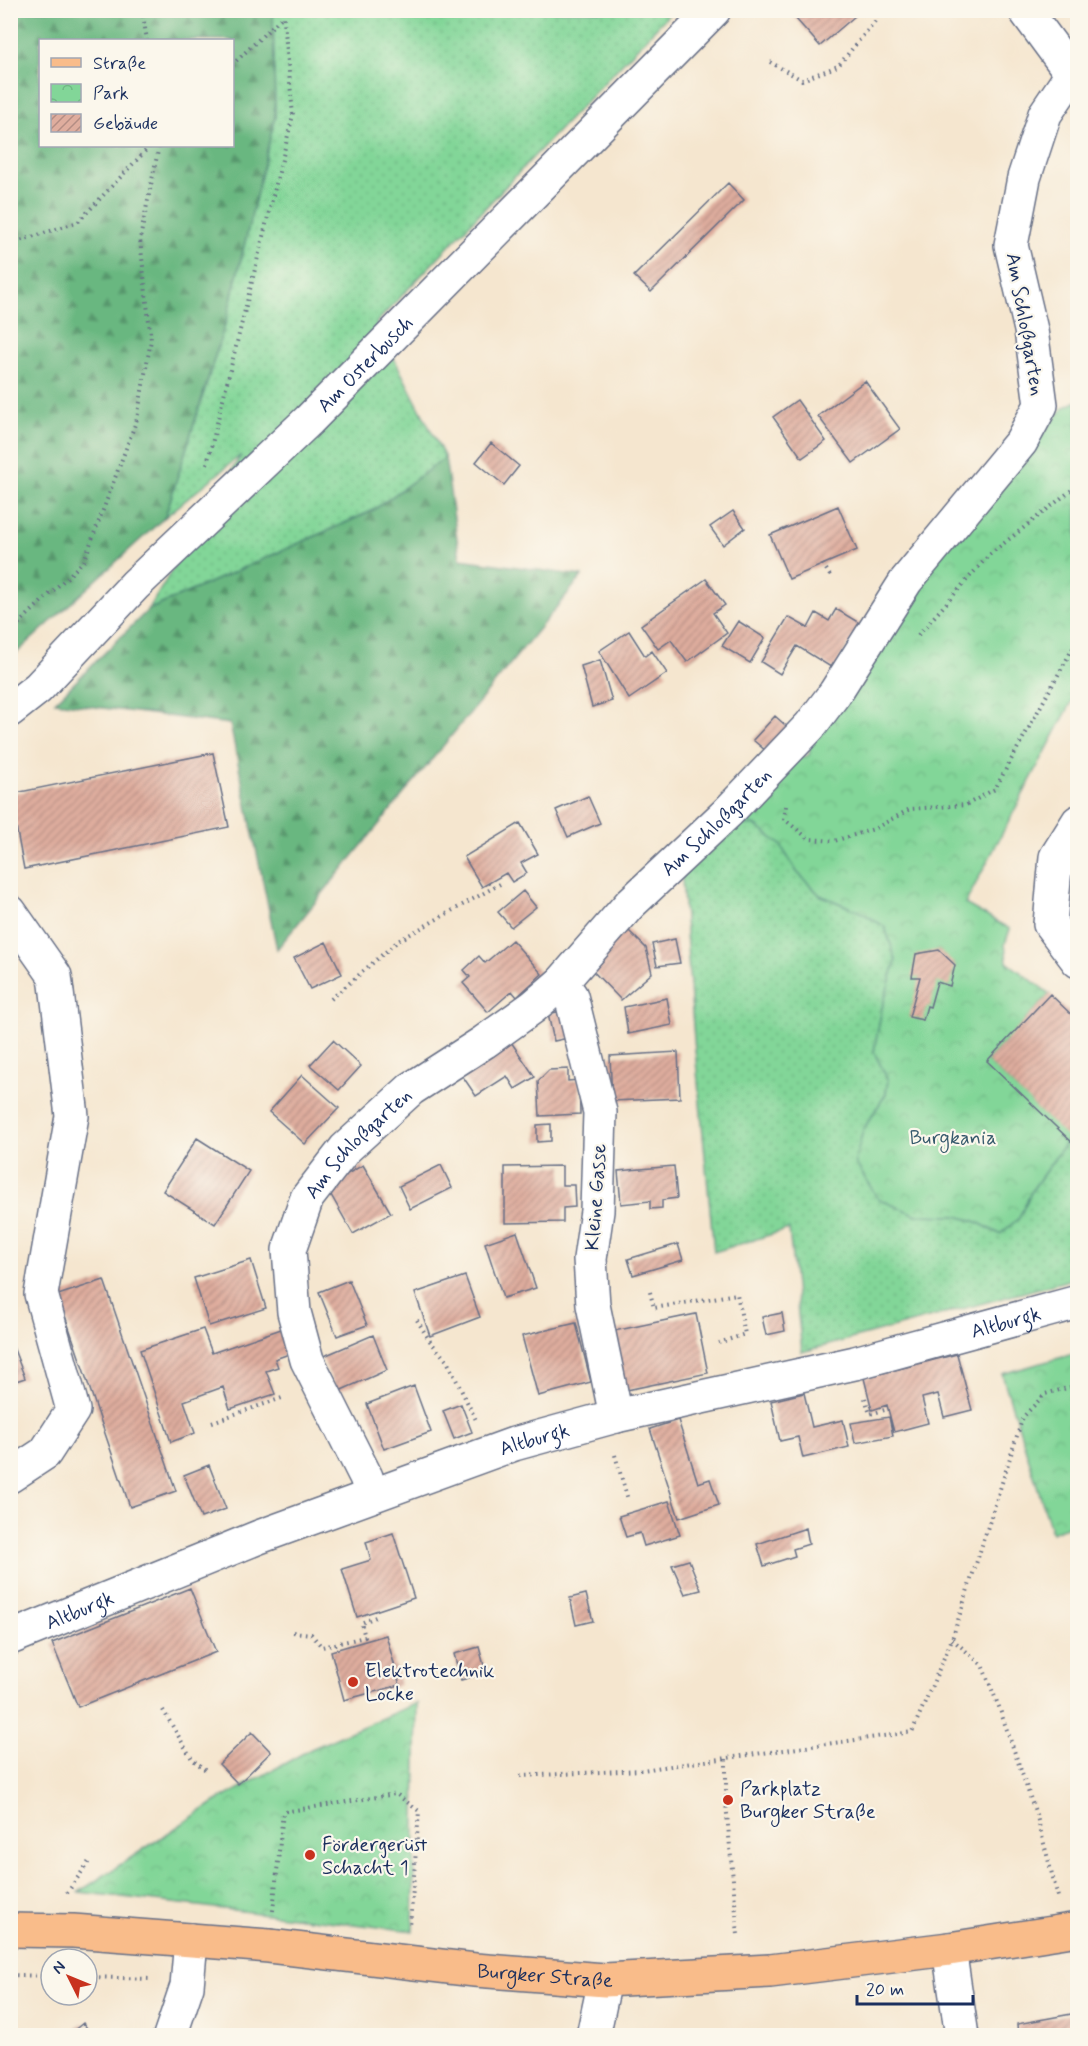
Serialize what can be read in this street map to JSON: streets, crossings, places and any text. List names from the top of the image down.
{
  "streets": {
    "main road": ["Burgker Straße"],
    "street": [
      "Am Schloßgarten",
      "Am Osterbusch",
      "Kleine Gasse",
      "Altburgk"
    ]
  },
  "crossings": [
    ["Am Schloßgarten", "Kleine Gasse"],
    ["Am Schloßgarten", "Altburgk"],
    ["Kleine Gasse", "Altburgk"]
  ],
  "parks": ["Burgkania"],
  "places": ["Elektrotechnik Locke", "Parkplatz Burgker Straße", "Fördergerüst Schacht 1"],
  "legend": ["Straße", "Park", "Gebäude"],
  "scale_bar": "20 m",
  "north": "top left"
}
